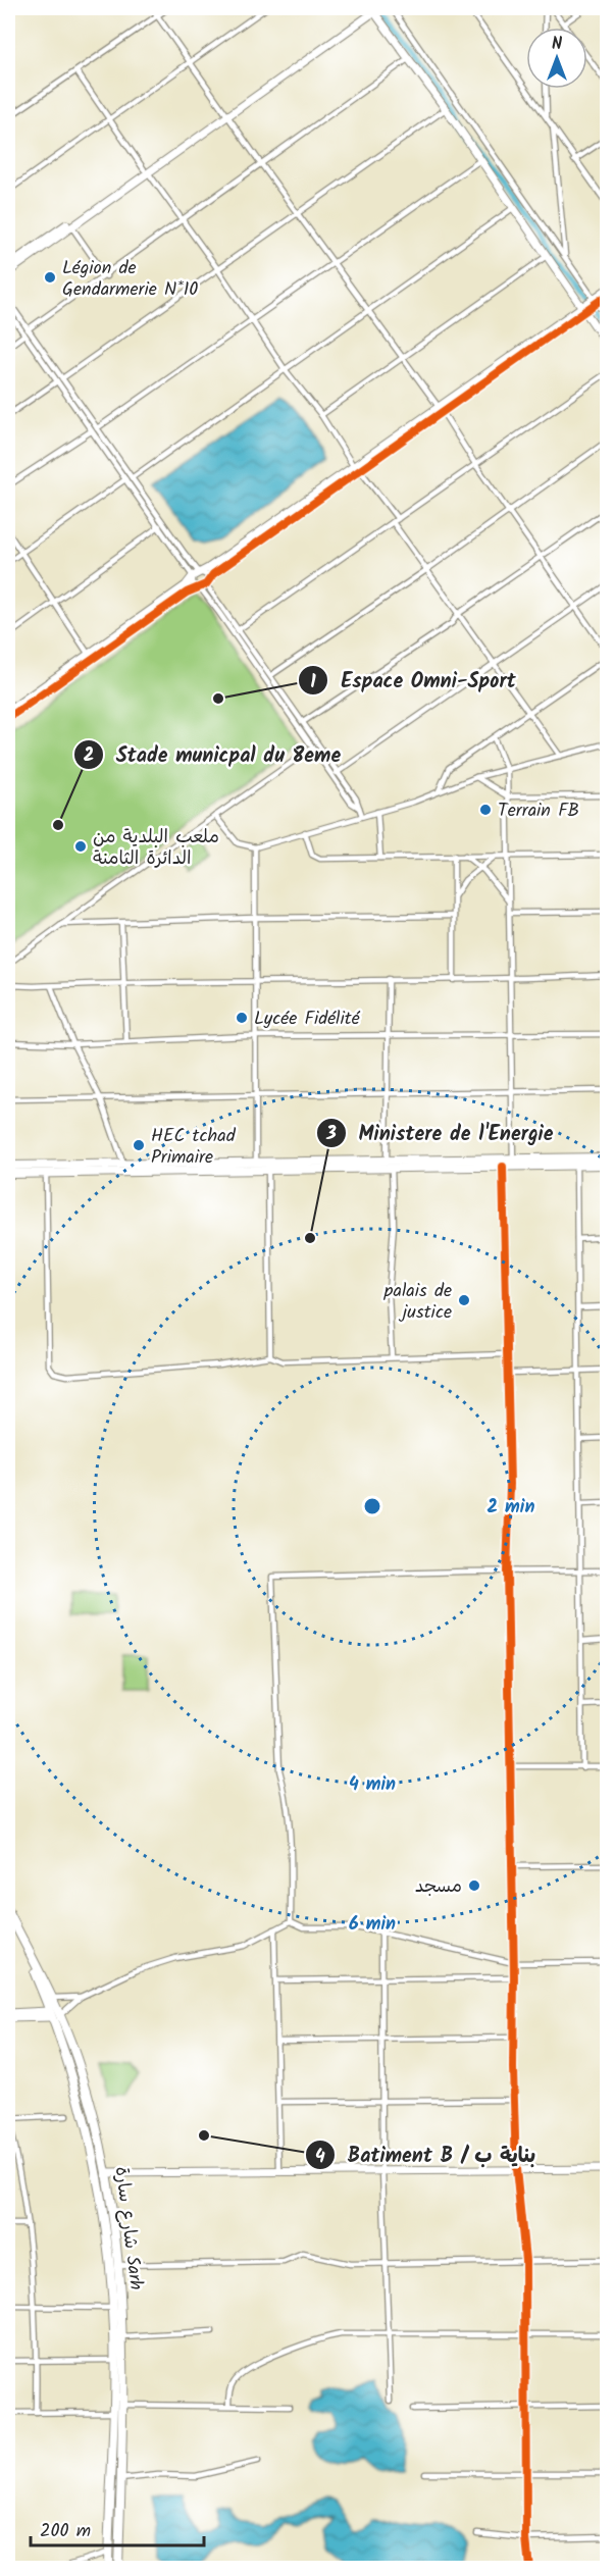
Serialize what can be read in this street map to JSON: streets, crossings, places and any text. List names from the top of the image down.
{
  "streets": {
    "highway": ["شارع سارة Sarh"]
  },
  "places": [
    "Légion de Gendarmerie N*10",
    "Espace Omni-Sport",
    "Terrain FB",
    "Stade municpal du 8eme",
    "ملعب البلدية من الدائرة الثامنة",
    "Lycée Fidélité",
    "HEC tchad Primaire",
    "Ministere de l'Energie",
    "palais de justice",
    "مسجد",
    "Batiment B / بناية ب"
  ],
  "scale_bar": "200 m",
  "north": "top",
  "rings": ["2 min", "4 min", "6 min"]
}
